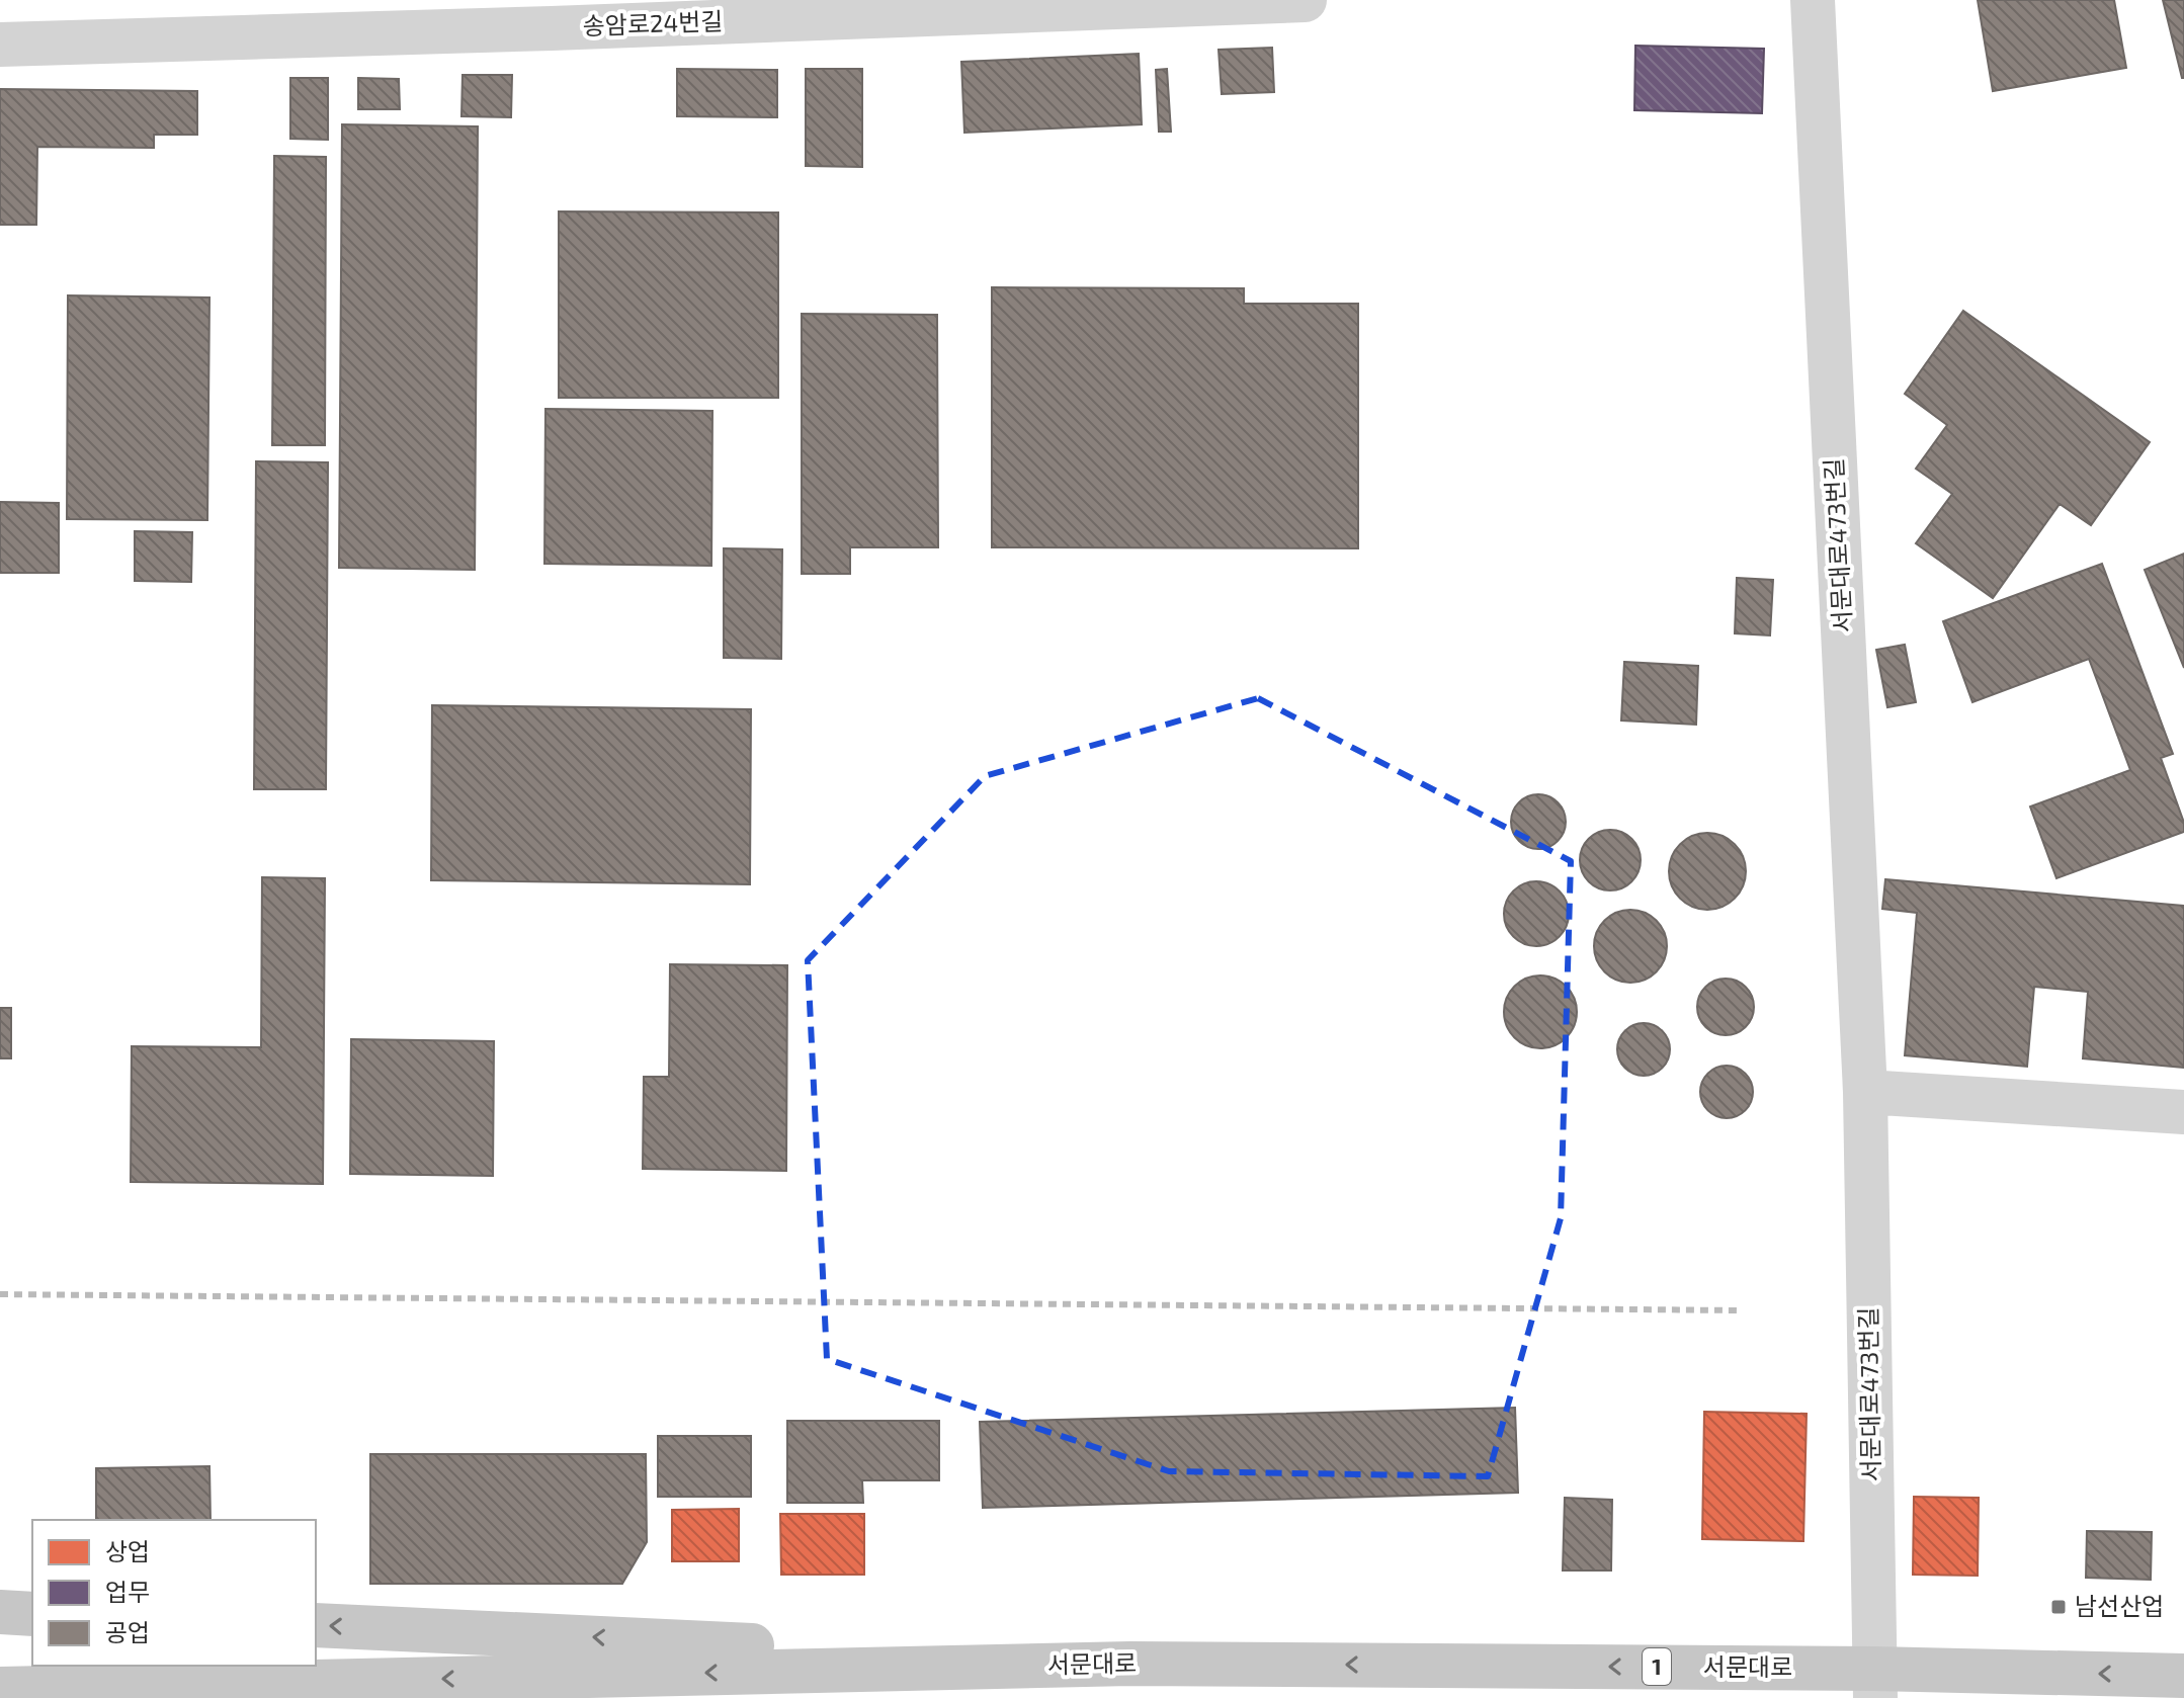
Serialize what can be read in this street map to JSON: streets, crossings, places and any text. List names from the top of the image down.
{
  "streets": {
    "main road": ["서문대로", "1"],
    "street": ["송암로24번길", "서문대로473번길"]
  },
  "crossings": [
    ["서문대로473번길", "서문대로"]
  ],
  "places": {
    "transit": ["남선산업"]
  },
  "legend": ["상업", "업무", "공업"]
}
